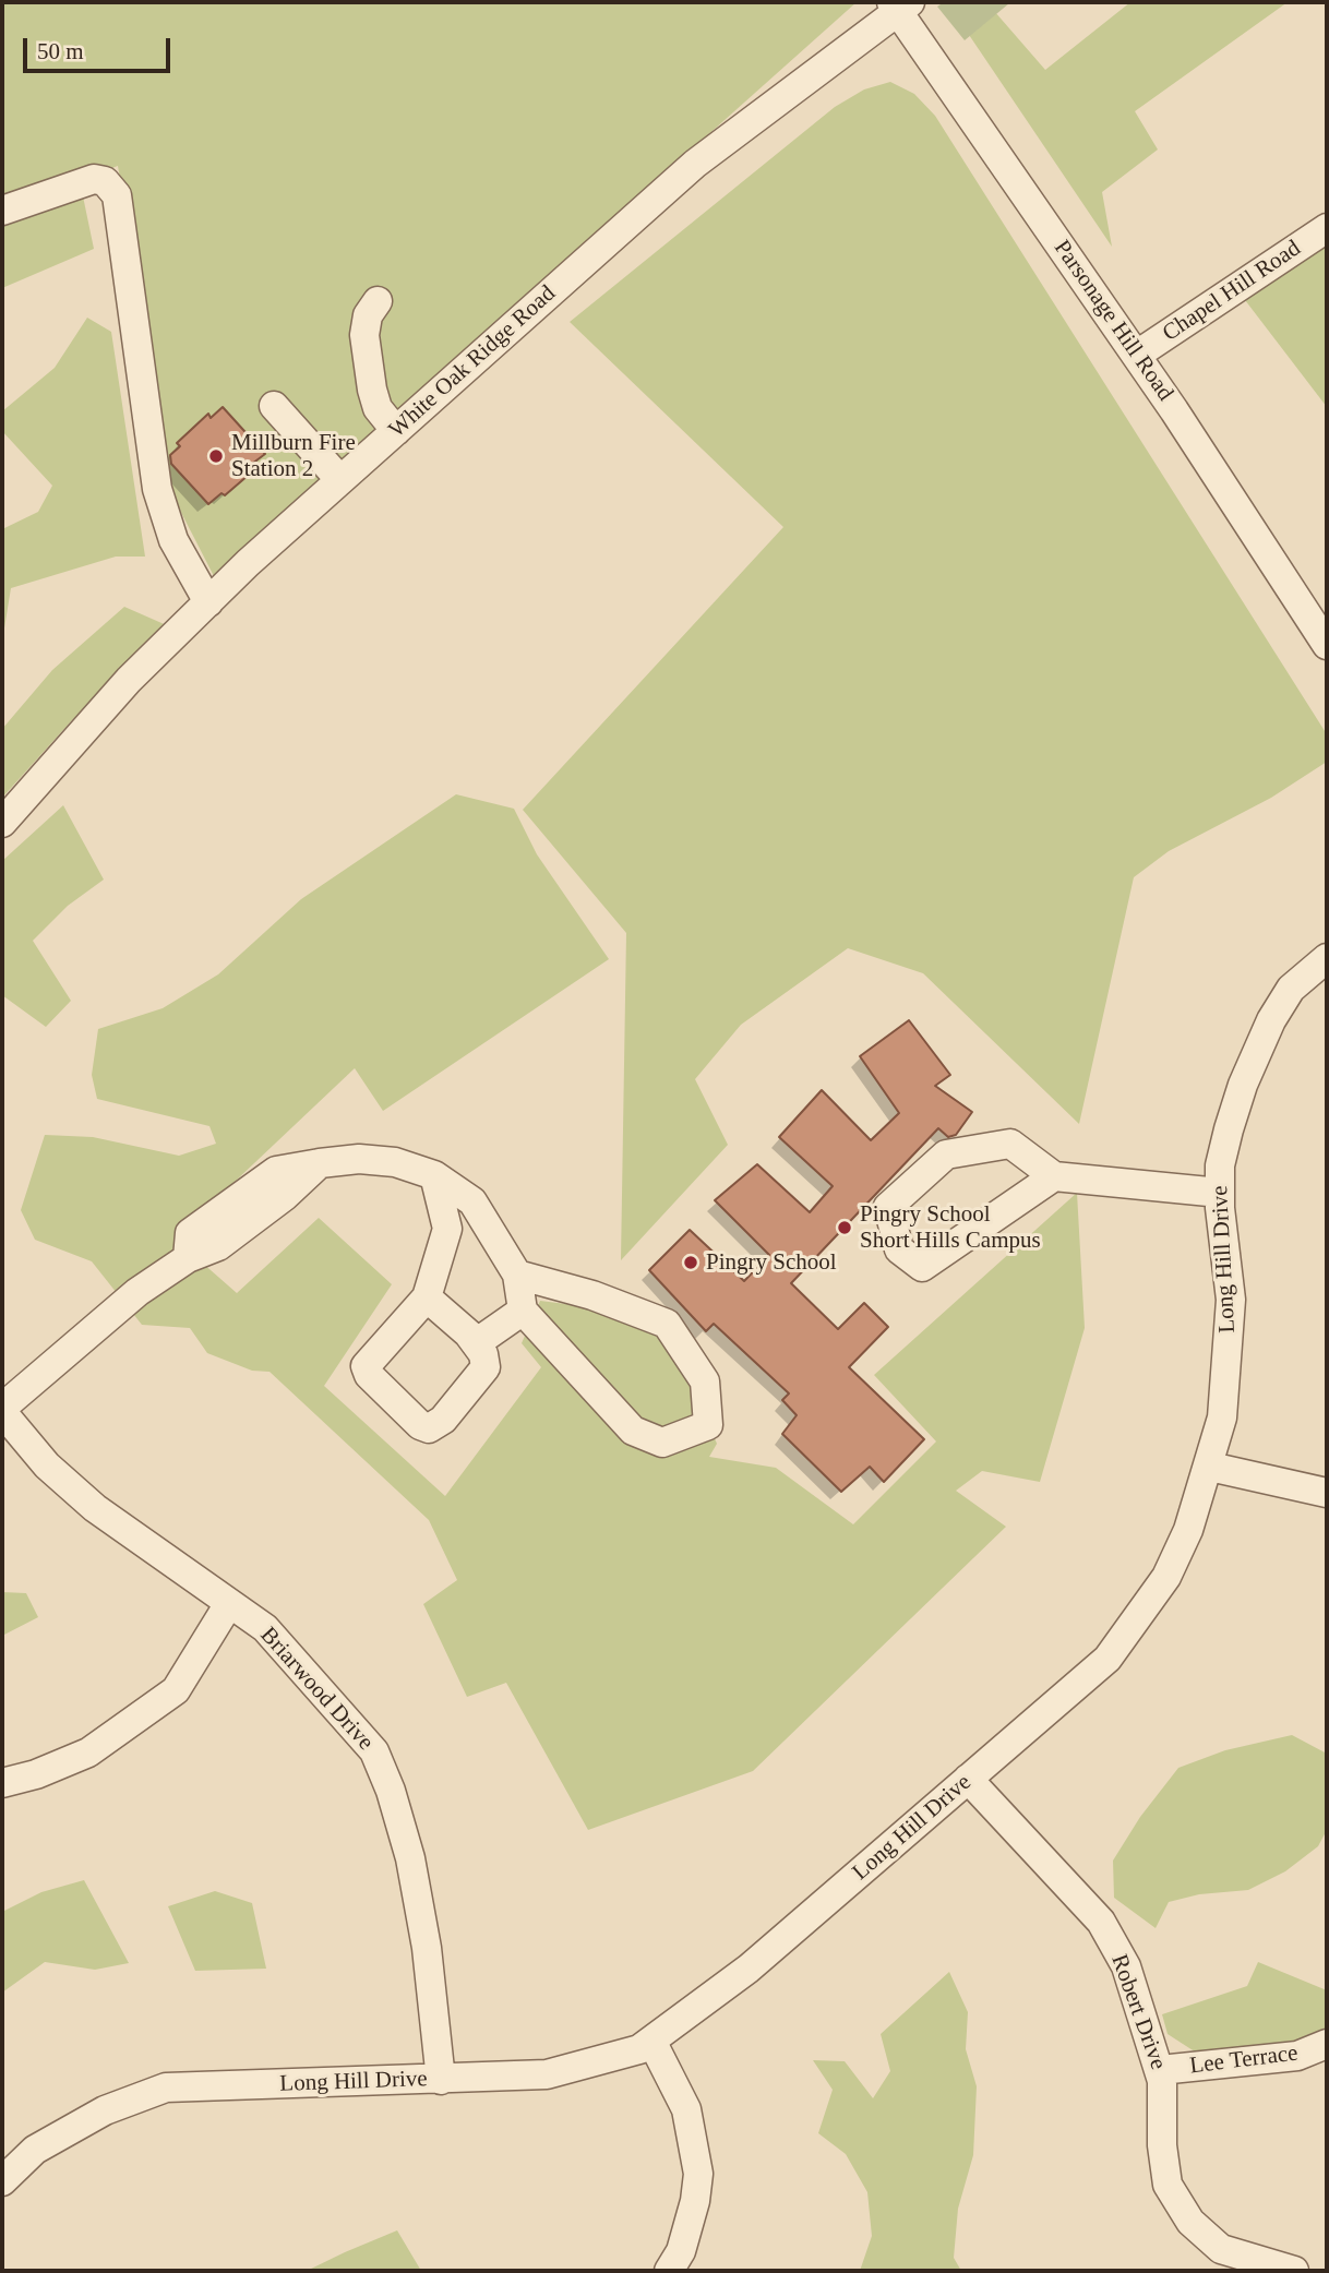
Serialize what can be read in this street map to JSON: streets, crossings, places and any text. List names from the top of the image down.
{
  "streets": {
    "street": [
      "Chapel Hill Road",
      "Parsonage Hill Road",
      "White Oak Ridge Road",
      "Long Hill Drive",
      "Briarwood Drive",
      "Robert Drive",
      "Lee Terrace"
    ]
  },
  "crossings": [
    ["Chapel Hill Road", "Parsonage Hill Road"],
    ["Parsonage Hill Road", "White Oak Ridge Road"],
    ["Long Hill Drive", "Briarwood Drive"],
    ["Long Hill Drive", "Robert Drive"],
    ["Robert Drive", "Lee Terrace"]
  ],
  "places": ["Millburn Fire Station 2", "Pingry School Short Hills Campus", "Pingry School"],
  "scale_bar": "50 m"
}
